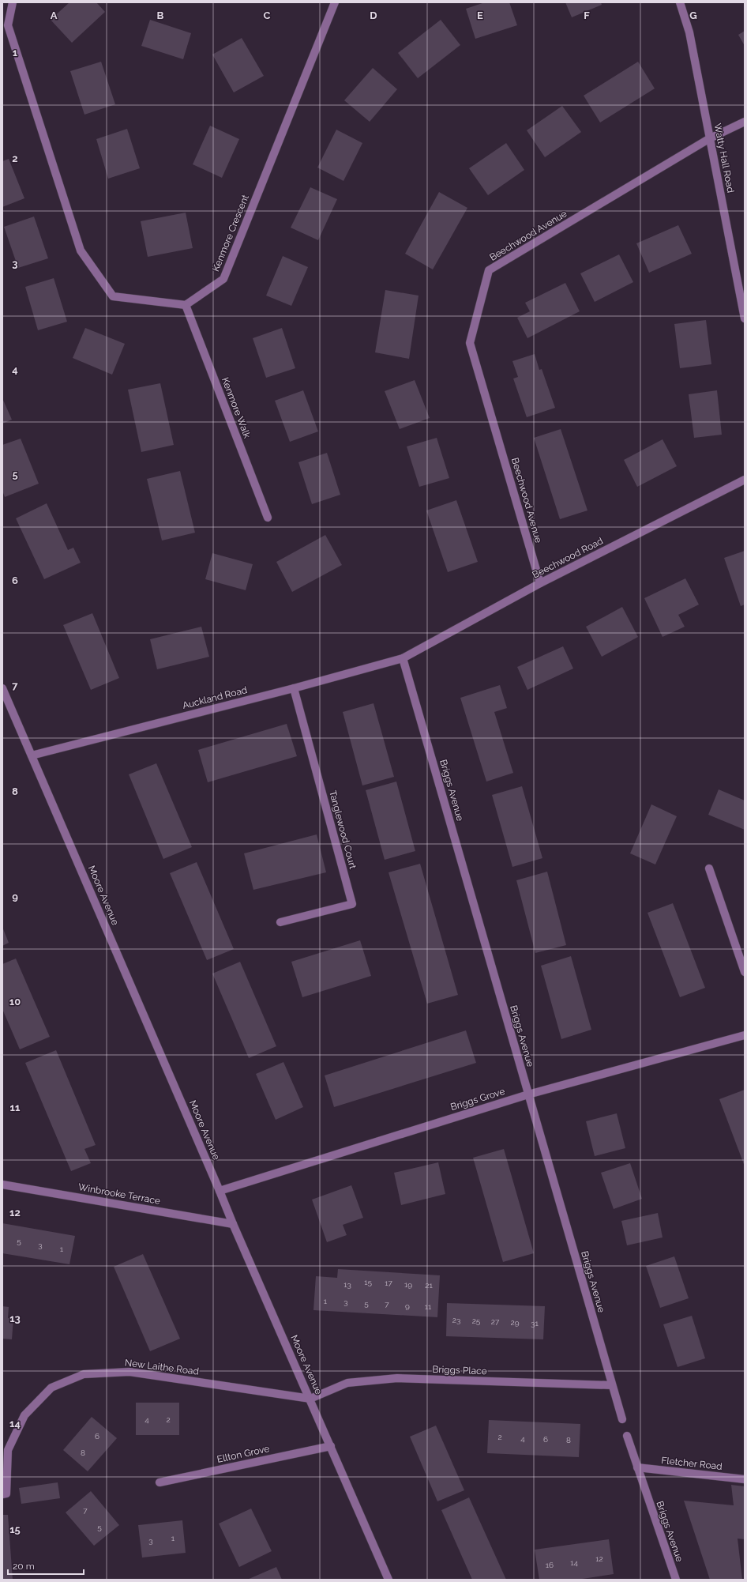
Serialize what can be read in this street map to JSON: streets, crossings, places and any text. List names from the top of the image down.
{
  "streets": {
    "street": [
      "Watty Hall Road",
      "Kenmore Crescent",
      "Beechwood Avenue",
      "Kenmore Walk",
      "Beechwood Road",
      "Auckland Road",
      "Briggs Avenue",
      "Tanglewood Court",
      "Moore Avenue",
      "Briggs Grove",
      "Winbrooke Terrace",
      "New Laithe Road",
      "Briggs Place",
      "Ellton Grove",
      "Fletcher Road"
    ]
  },
  "crossings": [
    ["Watty Hall Road", "Beechwood Avenue"],
    ["Kenmore Crescent", "Kenmore Walk"],
    ["Beechwood Avenue", "Beechwood Road"],
    ["Beechwood Road", "Auckland Road"],
    ["Beechwood Road", "Briggs Avenue"],
    ["Auckland Road", "Briggs Avenue"],
    ["Auckland Road", "Tanglewood Court"],
    ["Auckland Road", "Moore Avenue"],
    ["Briggs Avenue", "Briggs Grove"],
    ["Briggs Avenue", "Briggs Place"],
    ["Briggs Avenue", "Fletcher Road"],
    ["Moore Avenue", "Briggs Grove"],
    ["Moore Avenue", "Winbrooke Terrace"],
    ["Moore Avenue", "New Laithe Road"],
    ["Moore Avenue", "Briggs Place"],
    ["Moore Avenue", "Ellton Grove"],
    ["New Laithe Road", "Briggs Place"]
  ],
  "house_numbers": [
    "5",
    "3",
    "1",
    "15",
    "17",
    "13",
    "19",
    "21",
    "1",
    "3",
    "5",
    "7",
    "9",
    "11",
    "23",
    "25",
    "27",
    "29",
    "31",
    "4",
    "2",
    "6",
    "2",
    "4",
    "6",
    "8",
    "8",
    "7",
    "5",
    "1",
    "3",
    "12",
    "14",
    "16"
  ],
  "scale_bar": "20 m",
  "grid": {
    "columns": [
      "A",
      "B",
      "C",
      "D",
      "E",
      "F",
      "G"
    ],
    "rows": [
      "1",
      "2",
      "3",
      "4",
      "5",
      "6",
      "7",
      "8",
      "9",
      "10",
      "11",
      "12",
      "13",
      "14",
      "15"
    ]
  }
}
